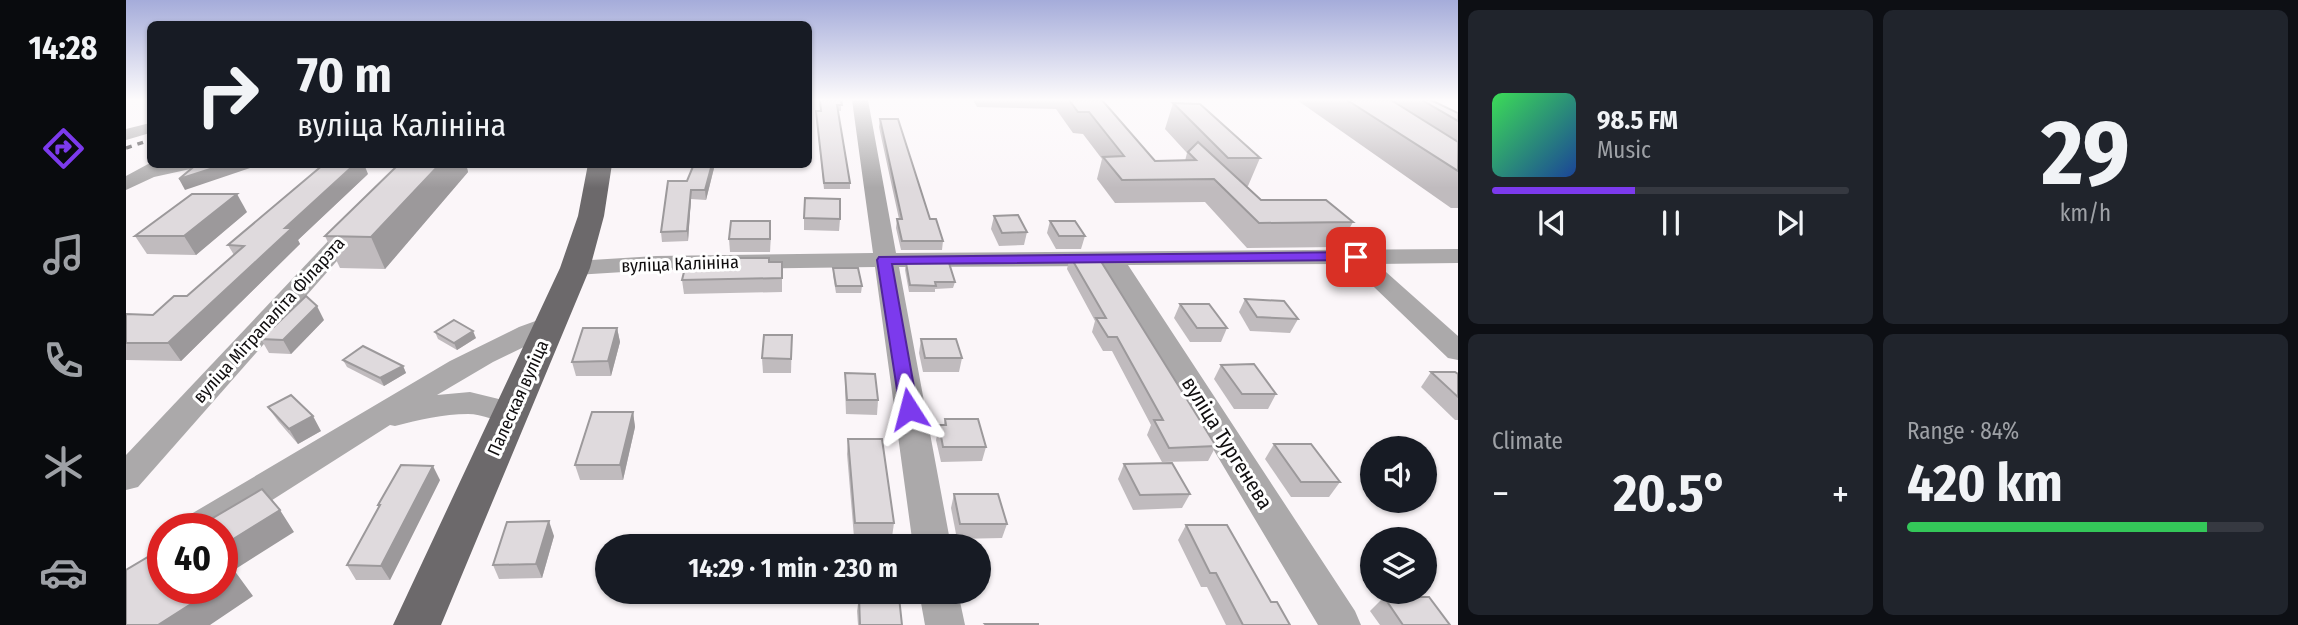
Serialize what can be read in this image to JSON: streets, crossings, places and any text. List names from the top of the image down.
{
  "streets": {
    "main road": ["Палеская вуліца"],
    "street": ["вуліца Калініна", "вуліца Мітрапаліта Філарэта", "вуліца Тургенева"]
  },
  "crossings": [
    ["вуліца Калініна", "Палеская вуліца"],
    ["вуліца Калініна", "вуліца Тургенева"]
  ],
  "page": {
    "tabs": "14:28",
    "tile": [
      ["29", "km/h"],
      "Climate",
      ["Range · 84%", "420 km"]
    ],
    "turn": ["70 m", "вуліца Калініна"],
    "song": ["98.5 FM", "Music"],
    "heat": ["−", "20.5°", "+"],
    "limit": "40",
    "trip": "14:29 · 1 min · 230 m"
  }
}
